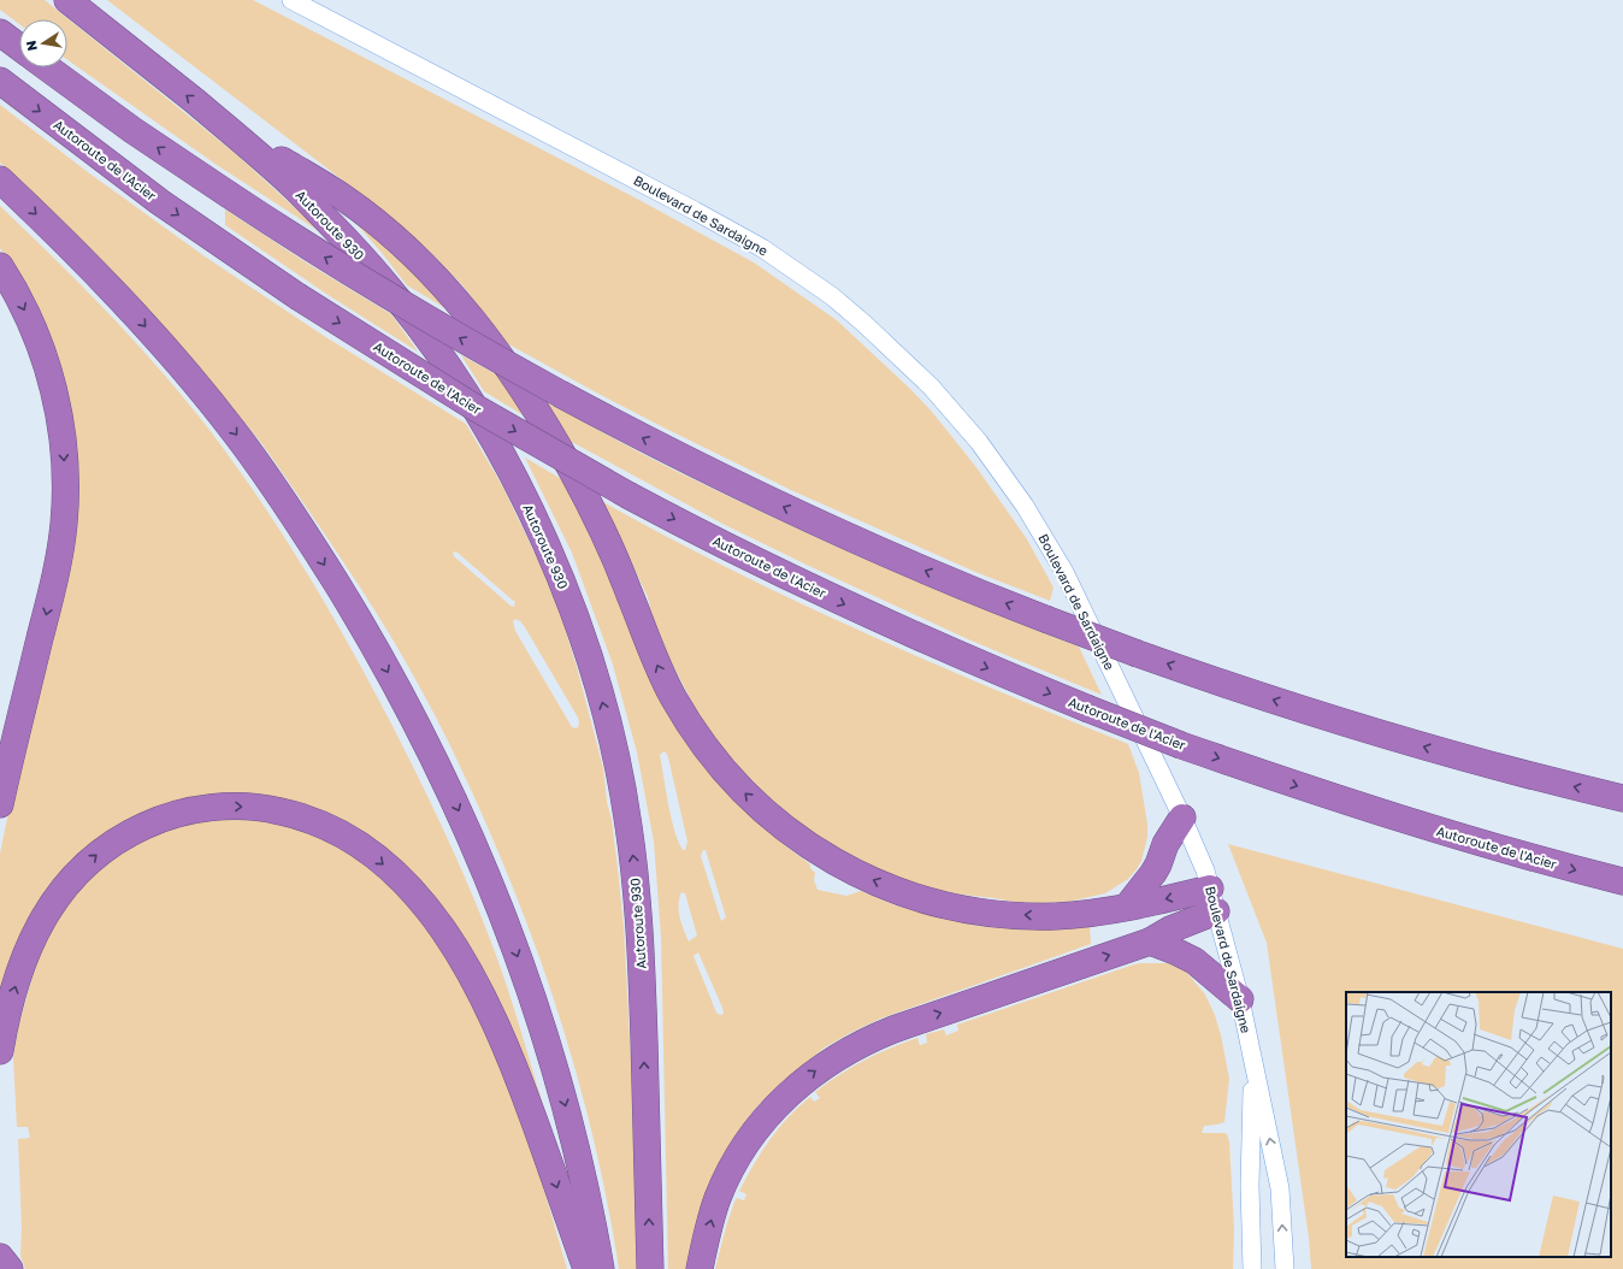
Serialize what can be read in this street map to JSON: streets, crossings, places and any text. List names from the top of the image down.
{
  "streets": {
    "highway": ["Autoroute de l'Acier", "Autoroute 930"],
    "street": ["Boulevard de Sardaigne"]
  },
  "north": "left"
}
